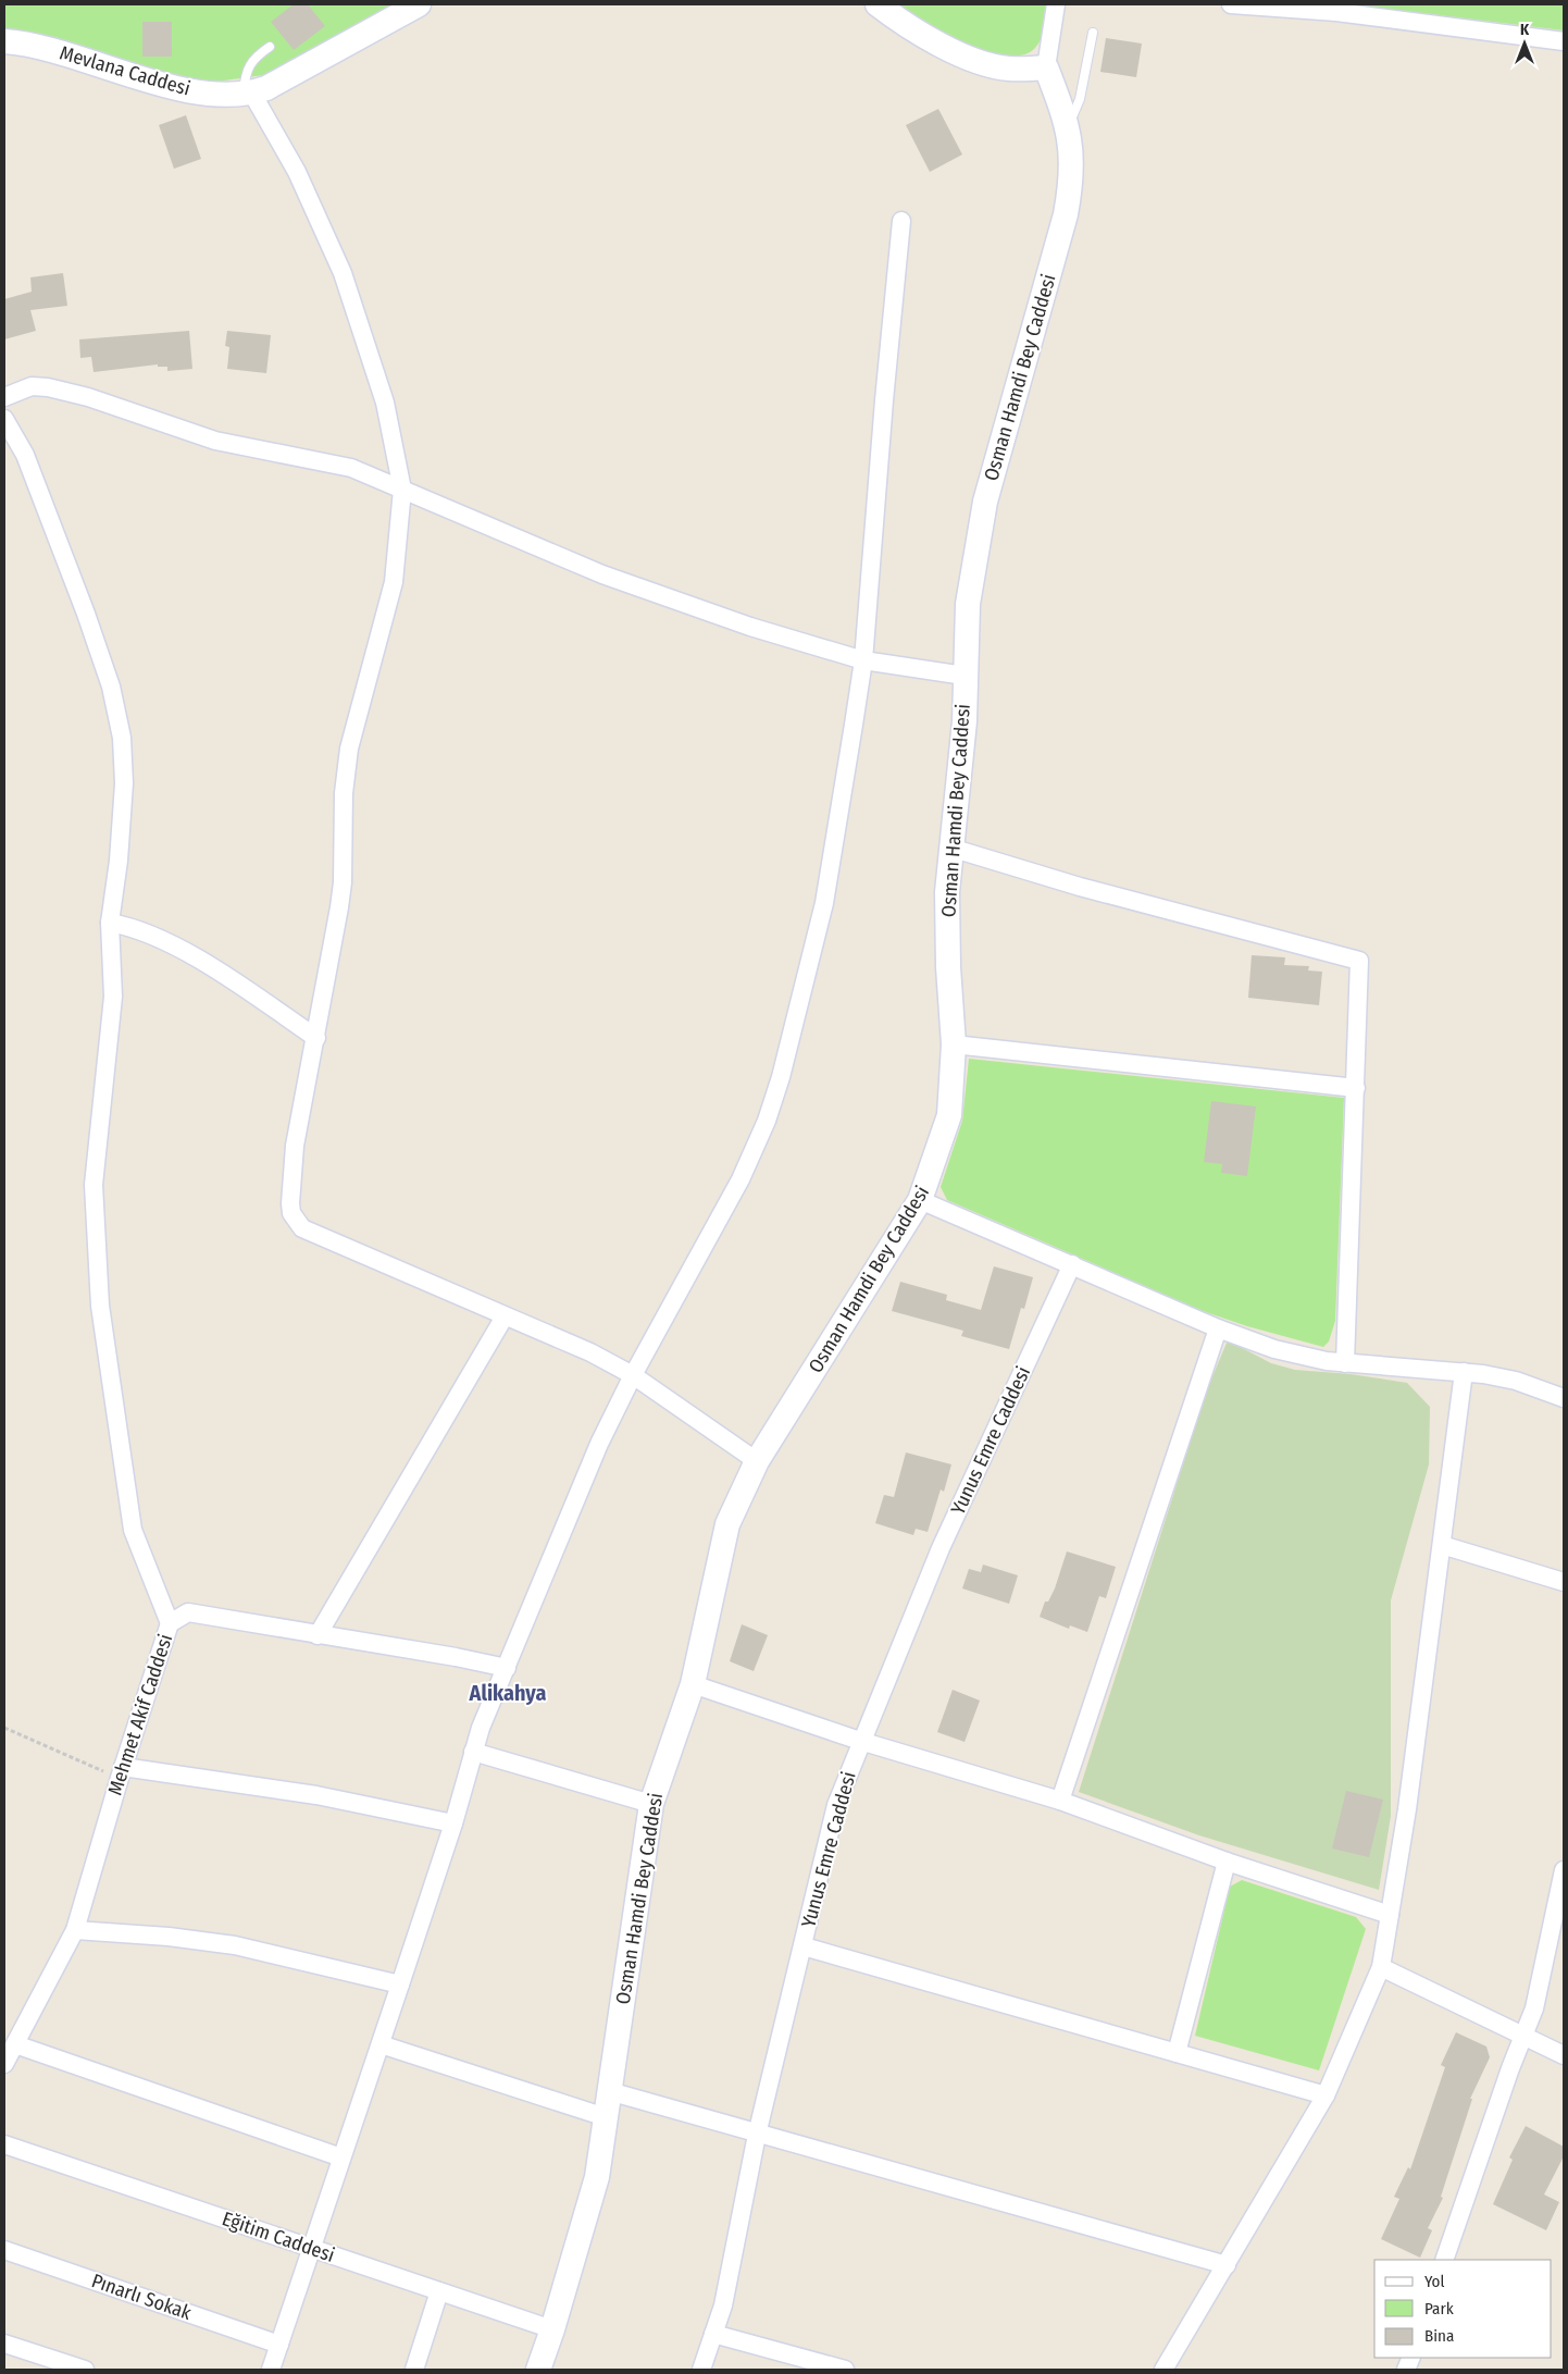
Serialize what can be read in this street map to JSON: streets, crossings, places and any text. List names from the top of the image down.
{
  "streets": {
    "street": [
      "Mevlana Caddesi",
      "Osman Hamdi Bey Caddesi",
      "Yunus Emre Caddesi",
      "Mehmet Akif Caddesi",
      "Eğitim Caddesi",
      "Pınarlı Sokak"
    ]
  },
  "crossings": [
    ["Osman Hamdi Bey Caddesi", "Eğitim Caddesi"]
  ],
  "districts": ["Alikahya"],
  "legend": ["Yol", "Park", "Bina"],
  "north": "top"
}
